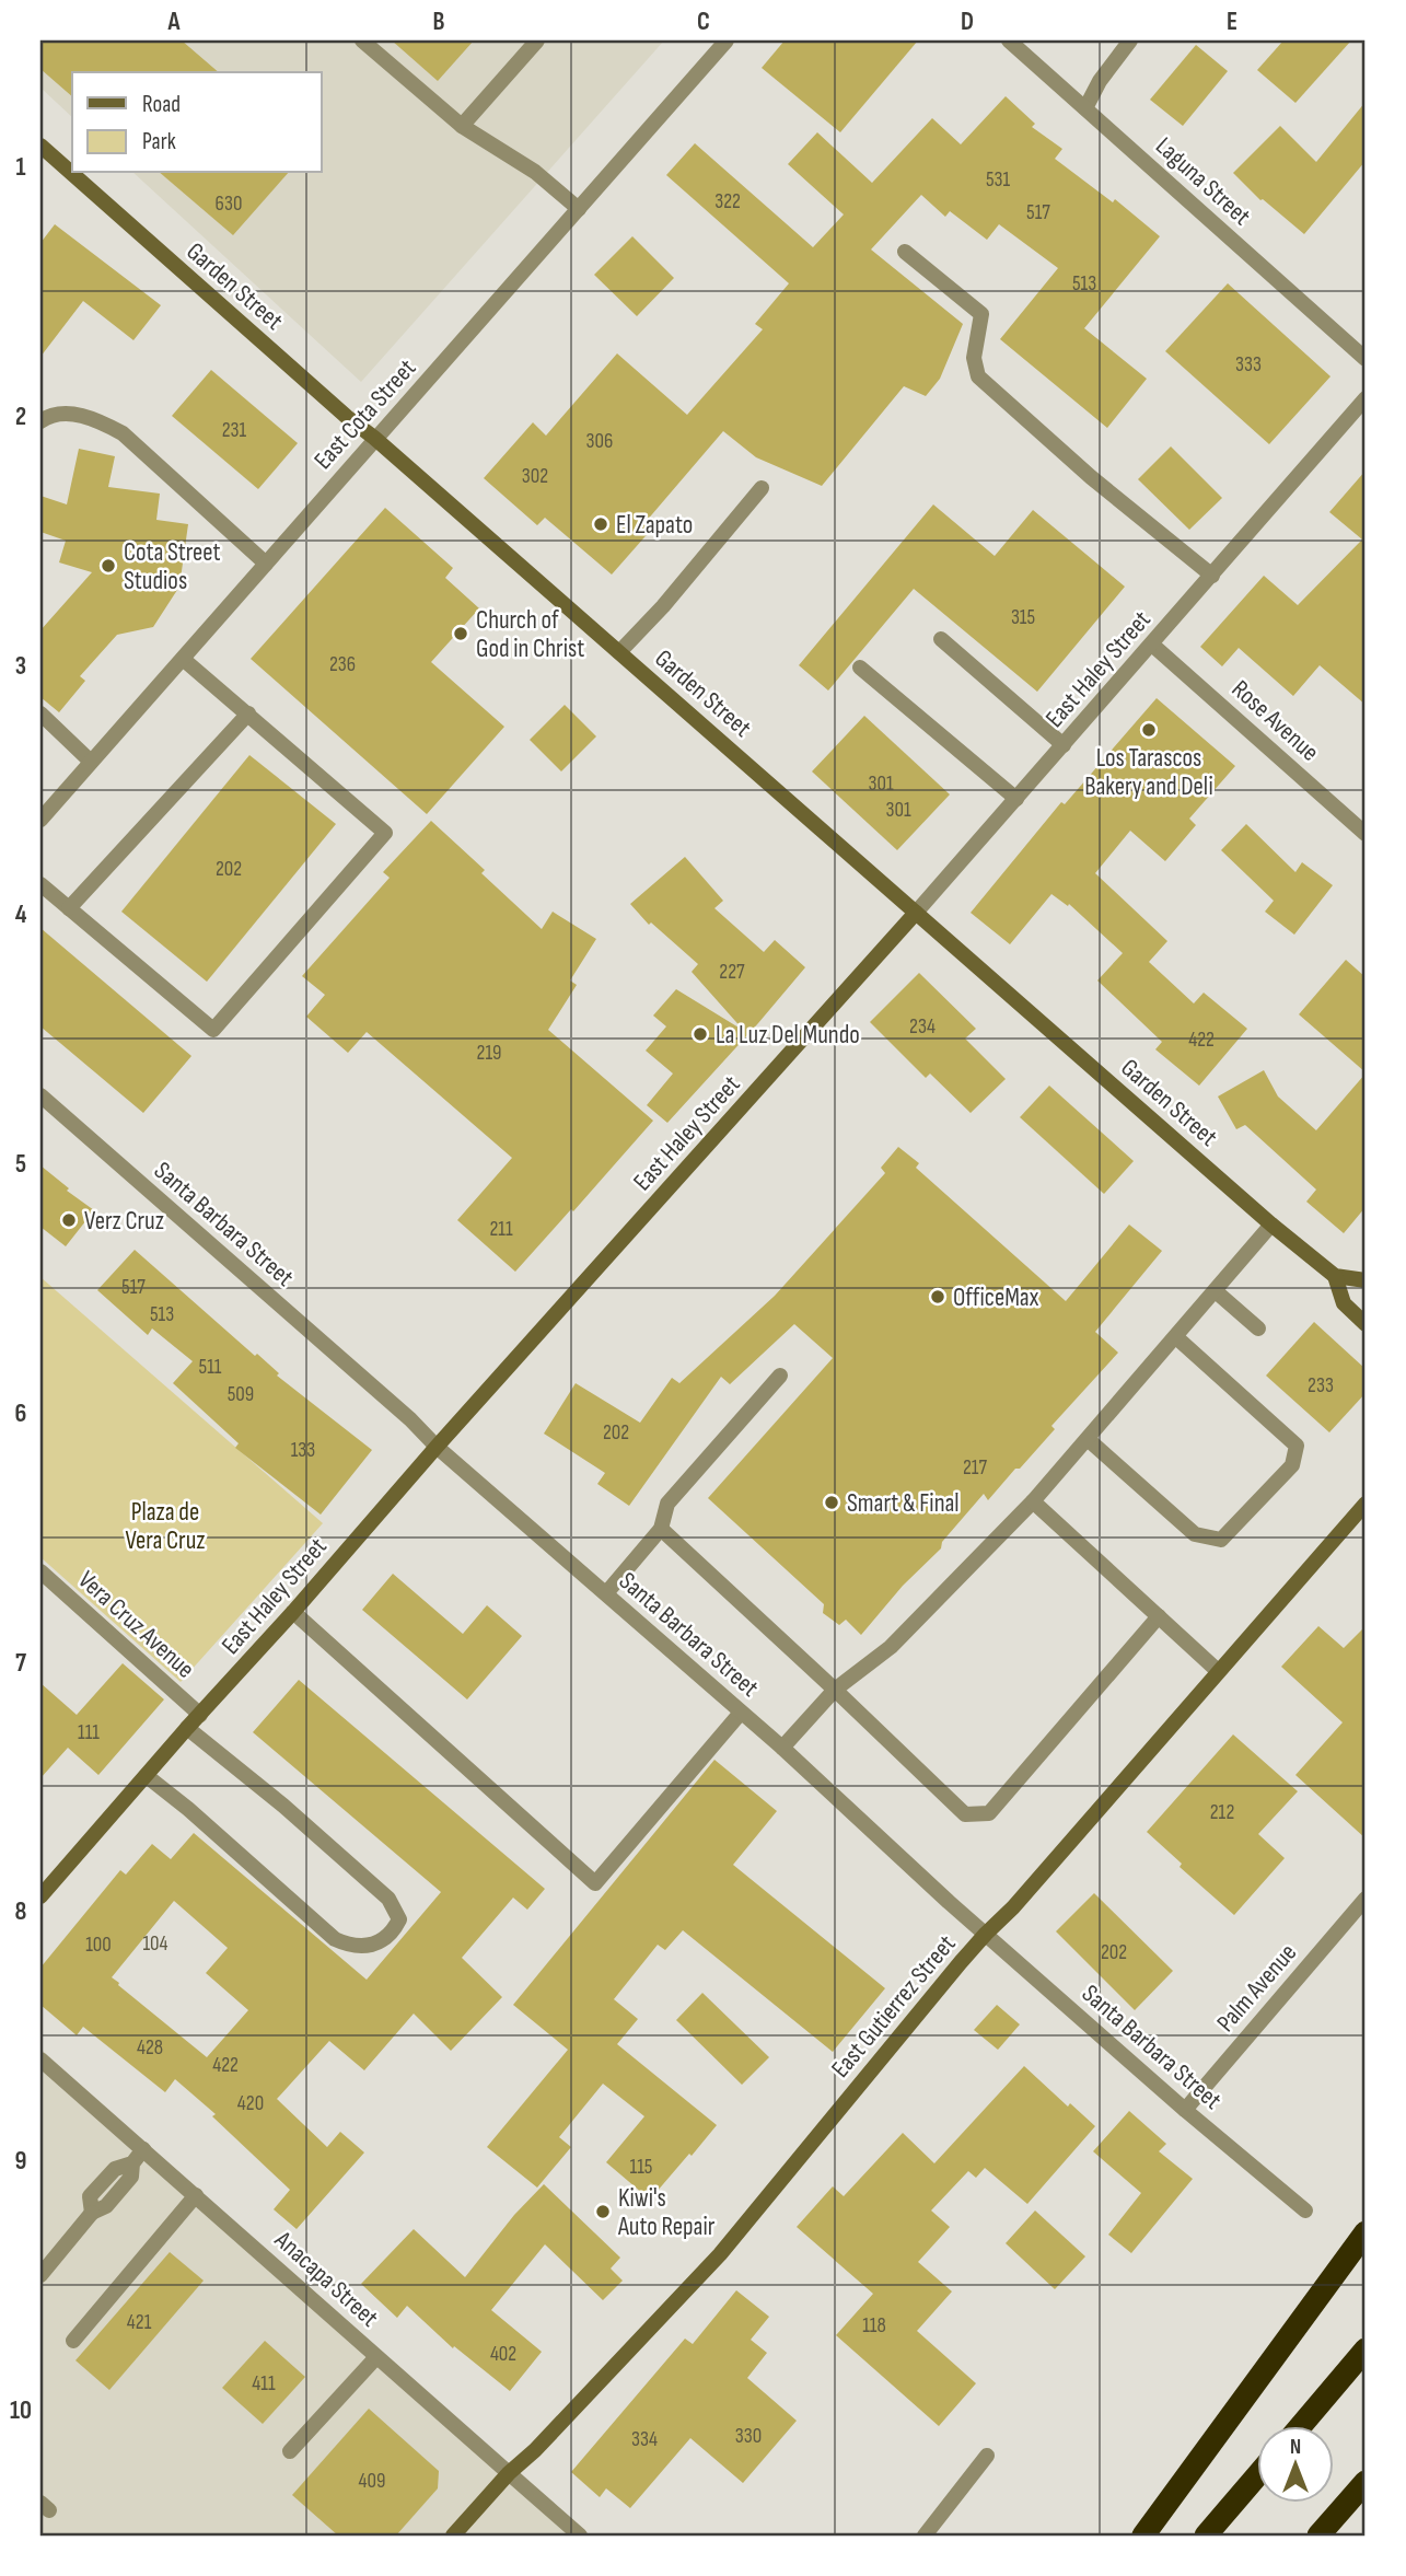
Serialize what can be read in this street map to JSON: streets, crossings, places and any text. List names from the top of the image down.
{
  "streets": {
    "main road": ["Garden Street", "East Haley Street", "East Gutierrez Street"],
    "street": [
      "Laguna Street",
      "East Cota Street",
      "Rose Avenue",
      "Santa Barbara Street",
      "Vera Cruz Avenue",
      "Palm Avenue",
      "Anacapa Street"
    ]
  },
  "crossings": [
    ["Garden Street", "East Cota Street"],
    ["Garden Street", "East Haley Street"],
    ["East Haley Street", "Rose Avenue"],
    ["East Haley Street", "Santa Barbara Street"],
    ["East Haley Street", "Vera Cruz Avenue"],
    ["Santa Barbara Street", "Palm Avenue"],
    ["Santa Barbara Street", "East Gutierrez Street"],
    ["East Gutierrez Street", "Anacapa Street"]
  ],
  "parks": ["Plaza de Vera Cruz"],
  "places": [
    "El Zapato",
    "Cota Street Studios",
    "Church of God in Christ",
    "Los Tarascos Bakery and Deli",
    "La Luz Del Mundo",
    "Verz Cruz",
    "OfficeMax",
    "Smart & Final",
    "Kiwi's Auto Repair"
  ],
  "house_numbers": [
    "531",
    "322",
    "630",
    "517",
    "513",
    "333",
    "231",
    "306",
    "302",
    "315",
    "236",
    "301",
    "301",
    "202",
    "227",
    "234",
    "422",
    "219",
    "211",
    "517",
    "513",
    "511",
    "233",
    "509",
    "202",
    "133",
    "217",
    "111",
    "212",
    "104",
    "100",
    "202",
    "428",
    "422",
    "420",
    "115",
    "421",
    "118",
    "402",
    "411",
    "330",
    "334",
    "409"
  ],
  "legend": ["Road", "Park"],
  "north": "top",
  "grid": {
    "columns": [
      "A",
      "B",
      "C",
      "D",
      "E"
    ],
    "rows": [
      "1",
      "2",
      "3",
      "4",
      "5",
      "6",
      "7",
      "8",
      "9",
      "10"
    ]
  }
}
